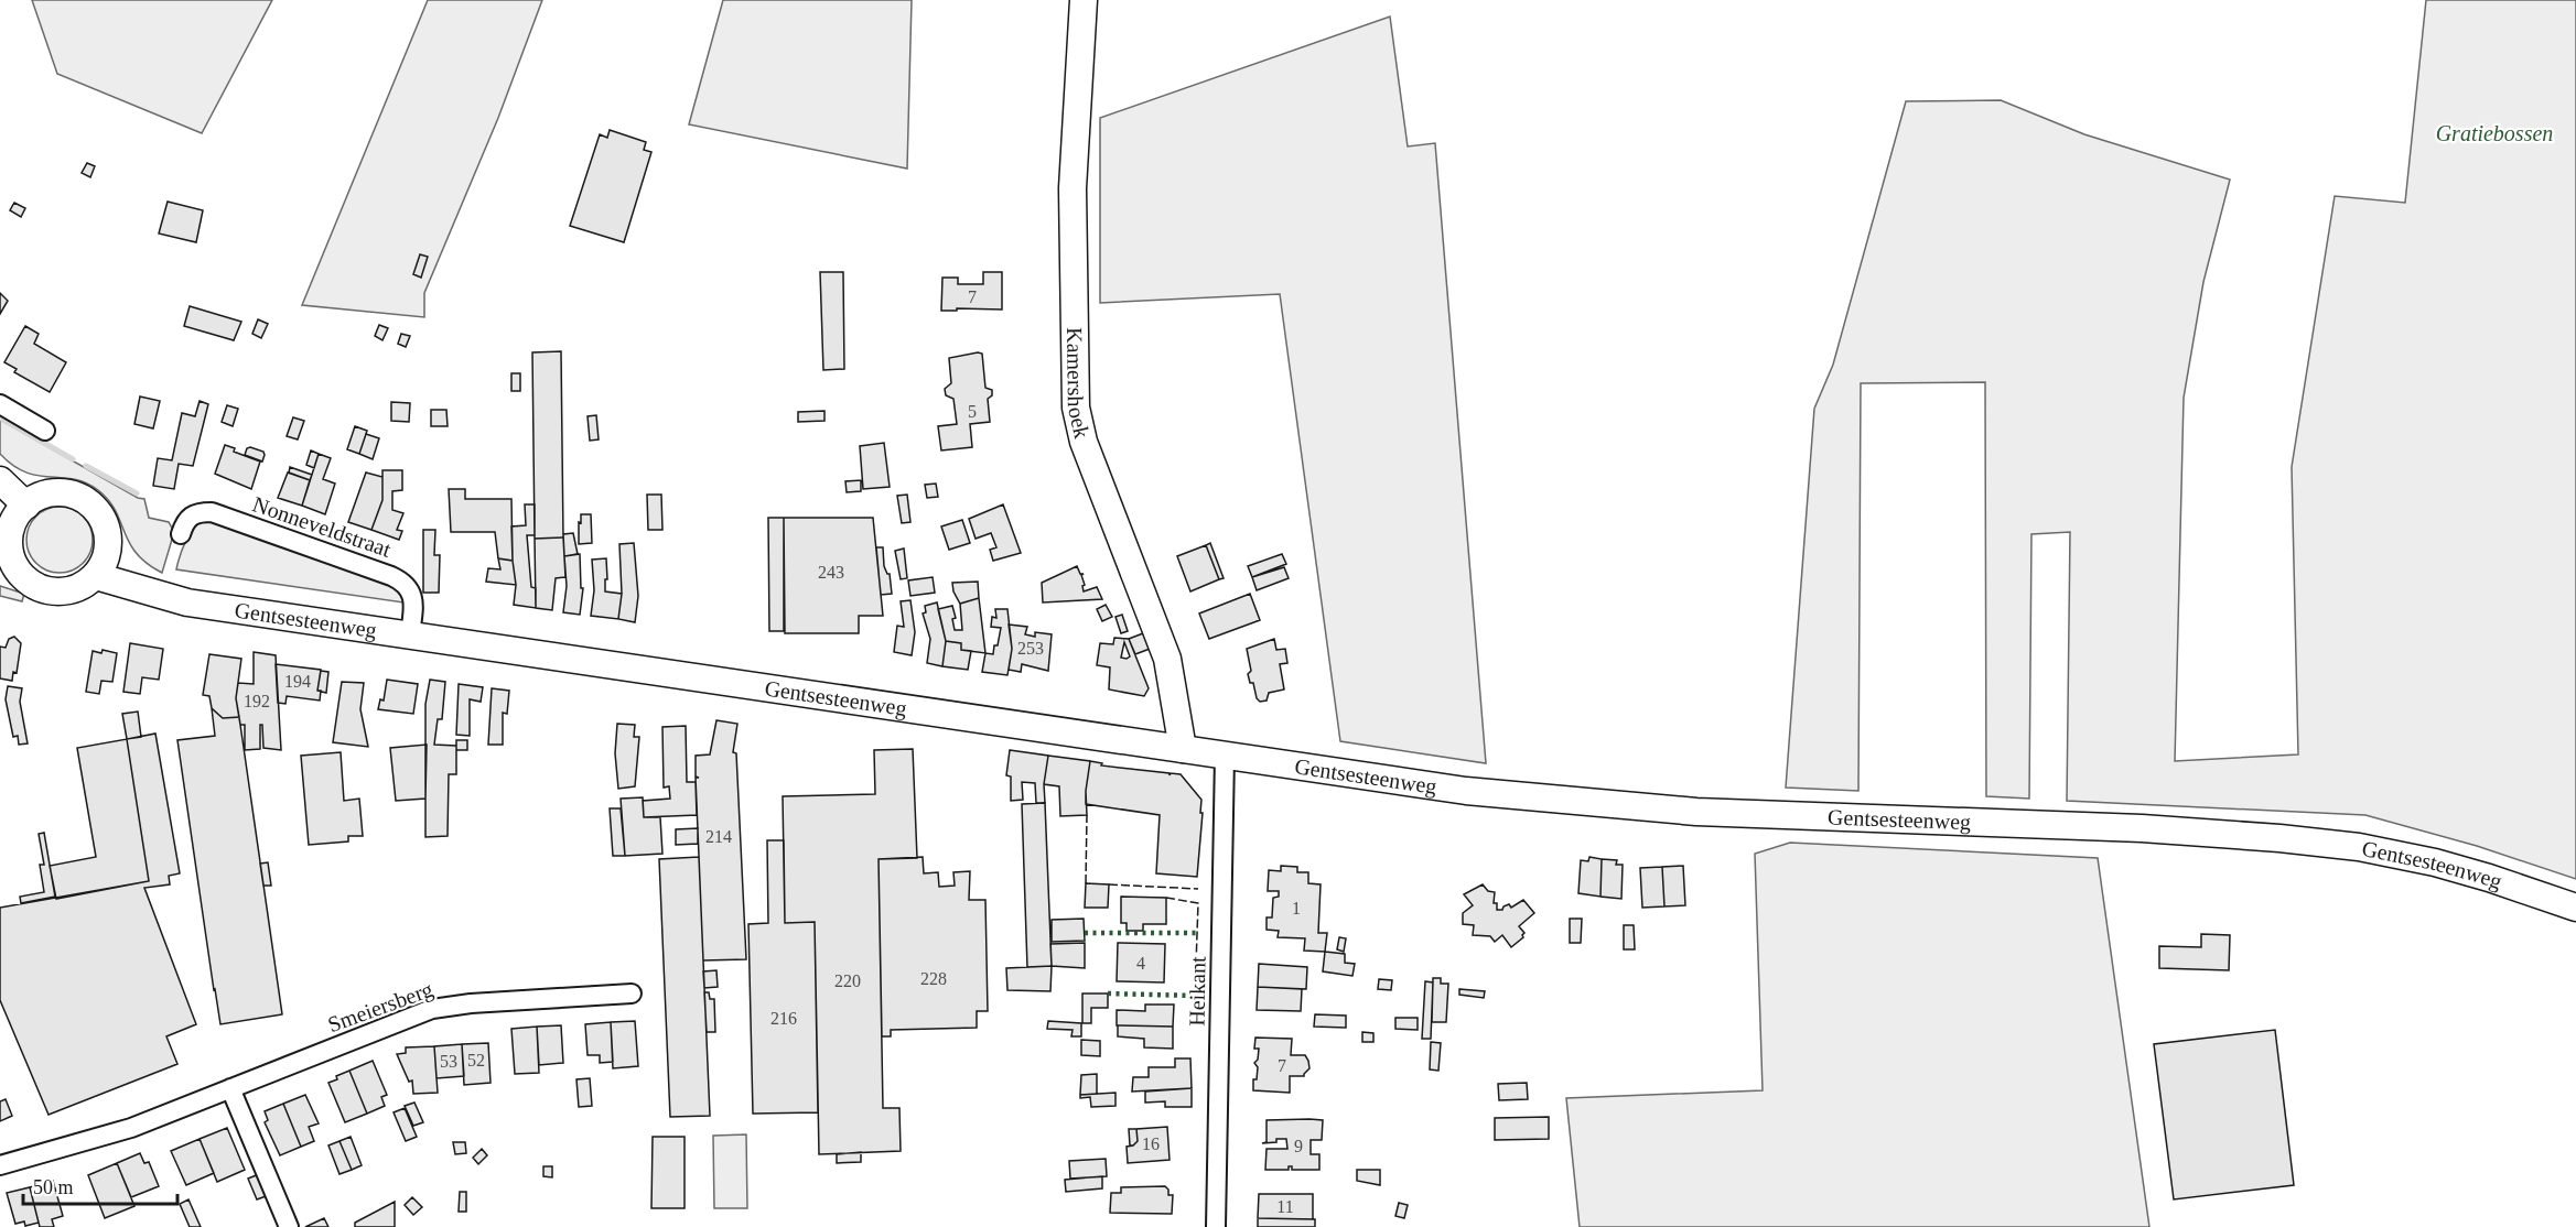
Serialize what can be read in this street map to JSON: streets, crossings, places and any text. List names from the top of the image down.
{
  "streets": {
    "main road": ["Kamershoek", "Gentsesteenweg"],
    "street": ["Nonneveldstraat", "Heikant", "Smeiersberg"]
  },
  "crossings": [
    ["Kamershoek", "Gentsesteenweg"],
    ["Nonneveldstraat", "Gentsesteenweg"],
    ["Gentsesteenweg", "Heikant"]
  ],
  "parks": ["Gratiebossen"],
  "house_numbers": [
    "7",
    "5",
    "243",
    "253",
    "194",
    "192",
    "214",
    "1",
    "4",
    "228",
    "220",
    "216",
    "52",
    "53",
    "7",
    "16",
    "9",
    "11"
  ],
  "scale_bar": "50 m"
}
